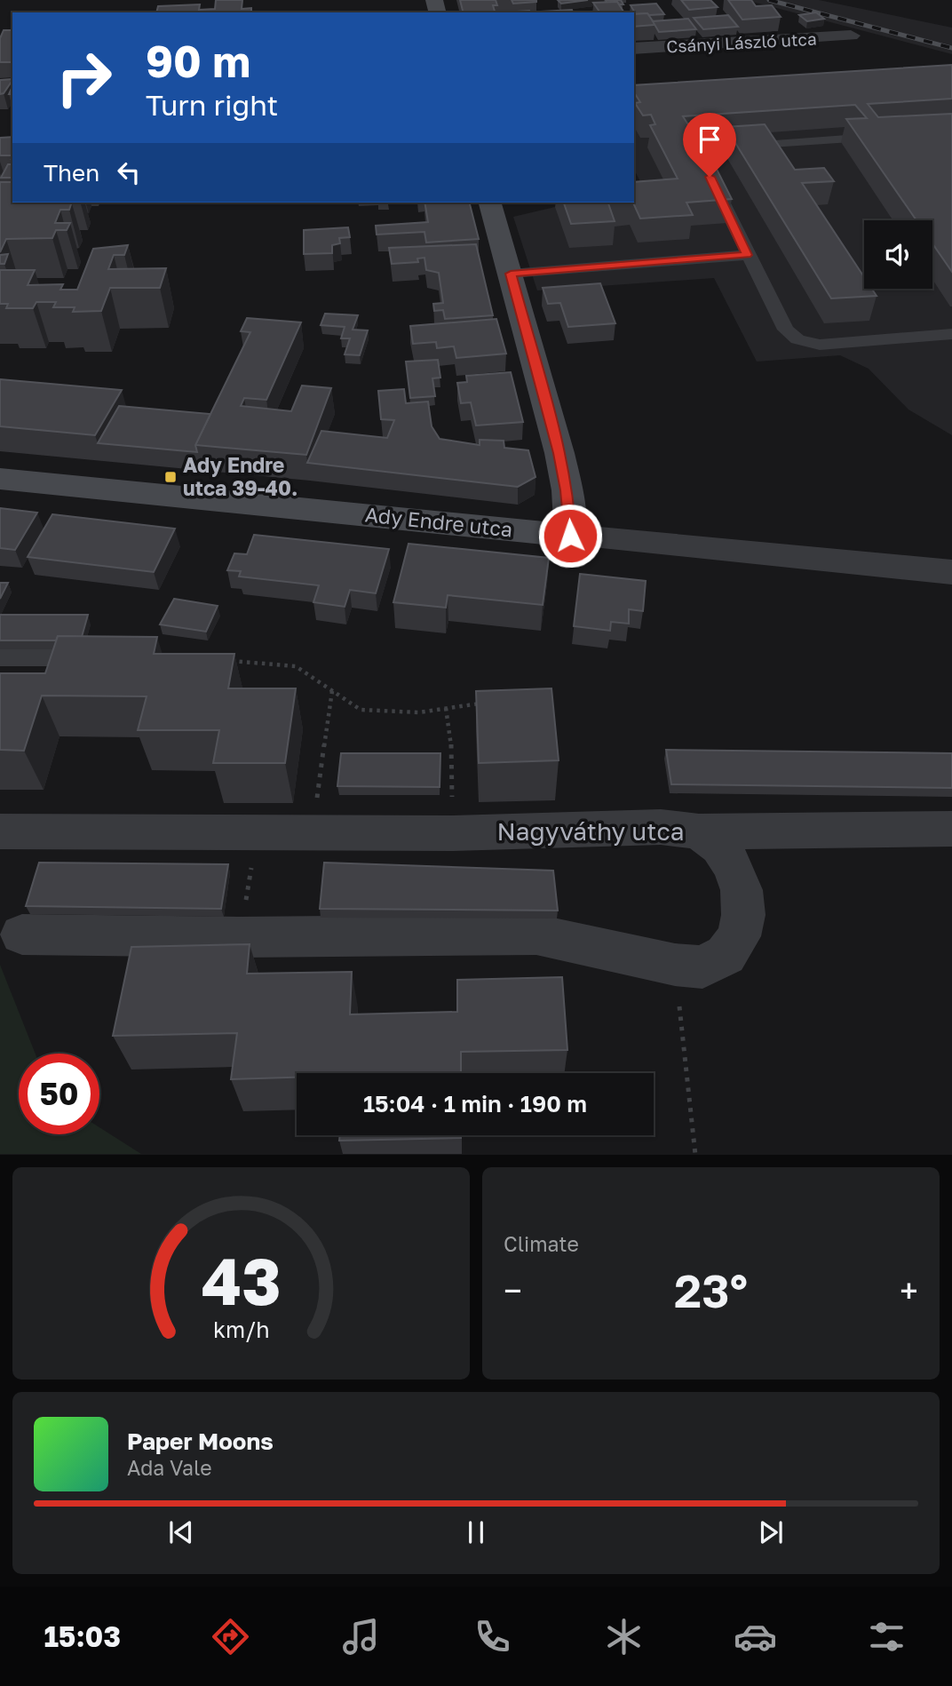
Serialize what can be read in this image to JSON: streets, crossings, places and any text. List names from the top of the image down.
{
  "streets": {
    "main road": ["Ady Endre utca"],
    "street": ["Csányi László utca", "Nagyváthy utca"]
  },
  "places": {
    "transit": ["Ady Endre utca 39-40."]
  },
  "page": {
    "turn": ["90 m", "Turn right"],
    "then": "Then",
    "limit": "50",
    "trip": "15:04 · 1 min · 190 m",
    "tile": "Climate",
    "heat": ["−", "23°", "+"],
    "song": ["Paper Moons", "Ada Vale"],
    "tabs": "15:03",
    "gauge": ["43", "km/h"]
  }
}
